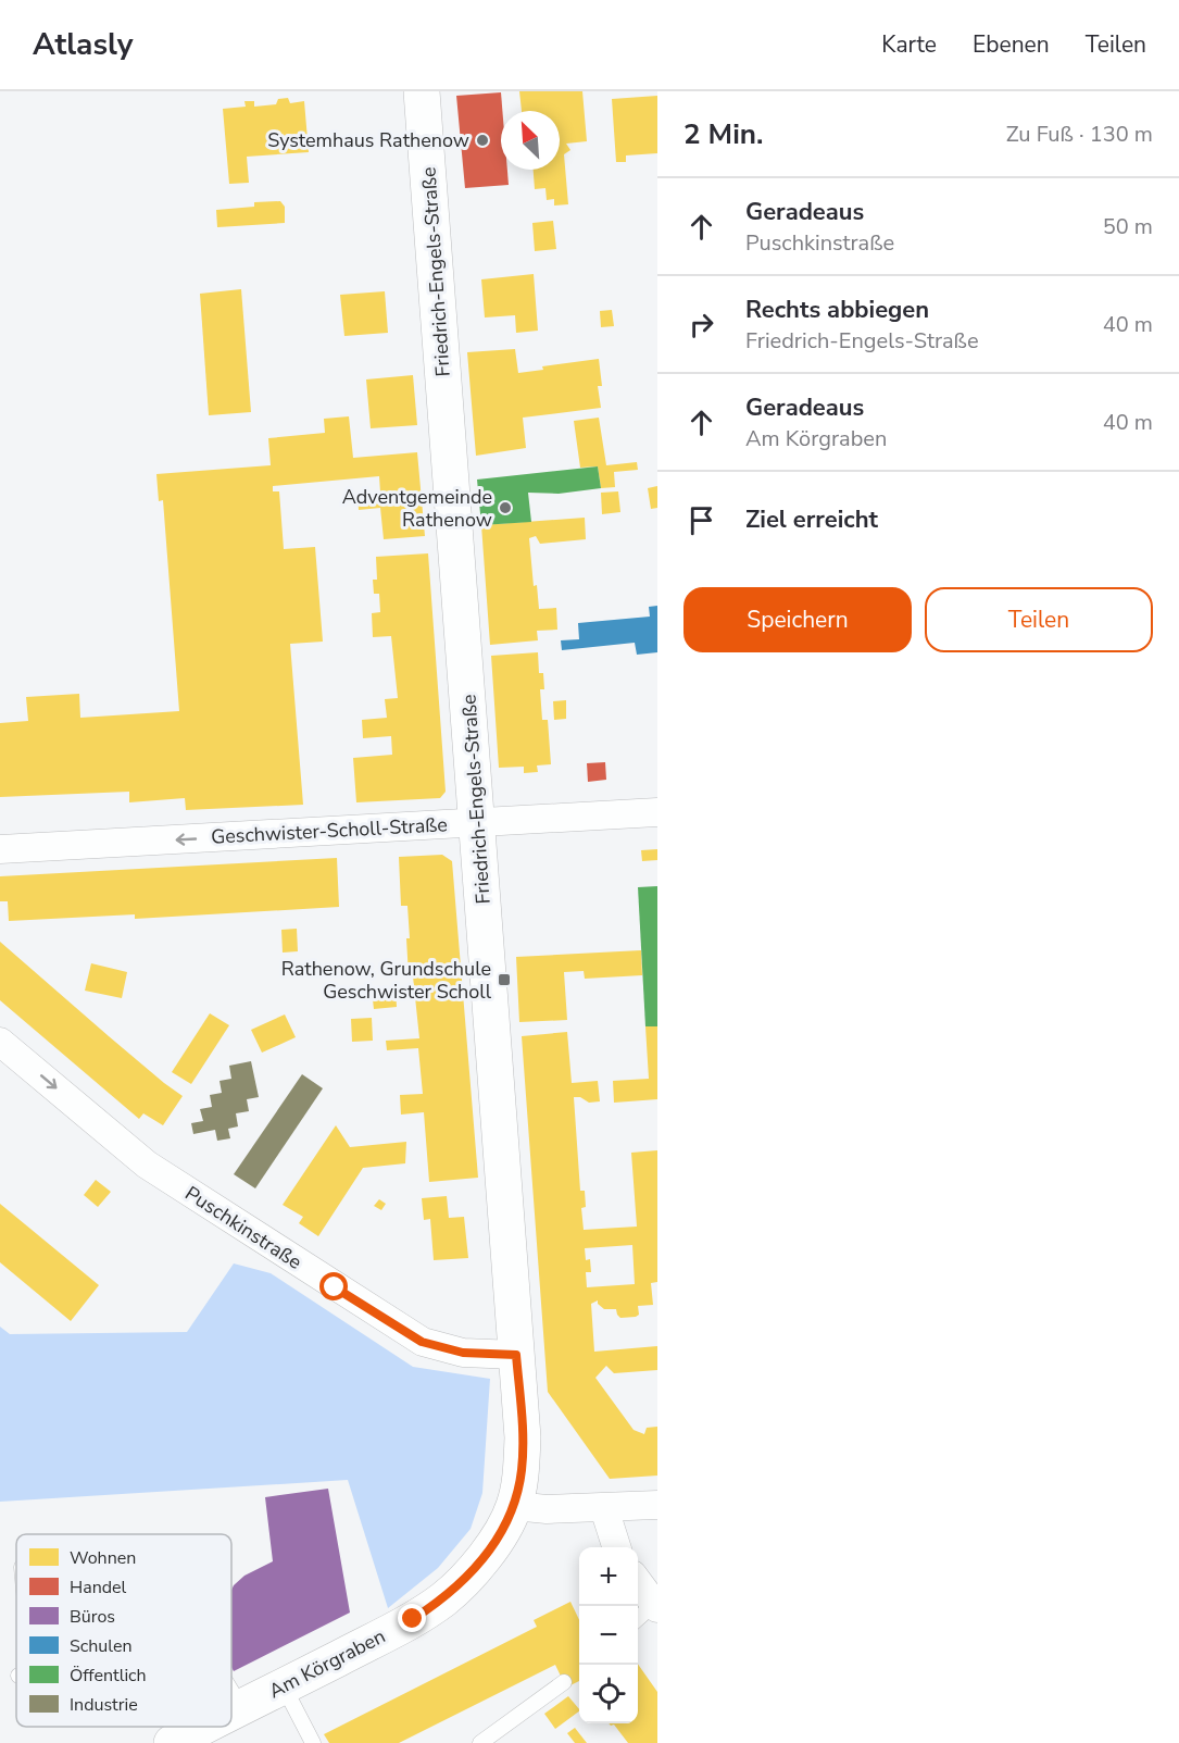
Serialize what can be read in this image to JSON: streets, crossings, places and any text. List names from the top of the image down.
{
  "streets": {
    "street": [
      "Friedrich-Engels-Straße",
      "Geschwister-Scholl-Straße",
      "Puschkinstraße",
      "Am Körgraben"
    ]
  },
  "crossings": [
    ["Friedrich-Engels-Straße", "Geschwister-Scholl-Straße"],
    ["Friedrich-Engels-Straße", "Puschkinstraße"],
    ["Friedrich-Engels-Straße", "Am Körgraben"]
  ],
  "one_way": ["Geschwister-Scholl-Straße", "Puschkinstraße"],
  "places": {
    "other": ["Systemhaus Rathenow", "Adventgemeinde Rathenow"],
    "transit": ["Rathenow, Grundschule Geschwister Scholl"]
  },
  "legend": [
    "Wohnen",
    "Handel",
    "Büros",
    "Schulen",
    "Öffentlich",
    "Industrie"
  ],
  "north": "top left",
  "page": {
    "header": "Atlasly",
    "nav": ["Karte", "Ebenen", "Teilen"],
    "heading": ["2 Min.", "Zu Fuß · 130 m"],
    "list": [
      ["Geradeaus", "Puschkinstraße", "50 m"],
      ["Rechts abbiegen", "Friedrich-Engels-Straße", "40 m"],
      ["Geradeaus", "Am Körgraben", "40 m"],
      "Ziel erreicht"
    ],
    "buttons": ["Speichern", "Teilen"],
    "map_buttons": ["+", "−"]
  }
}
